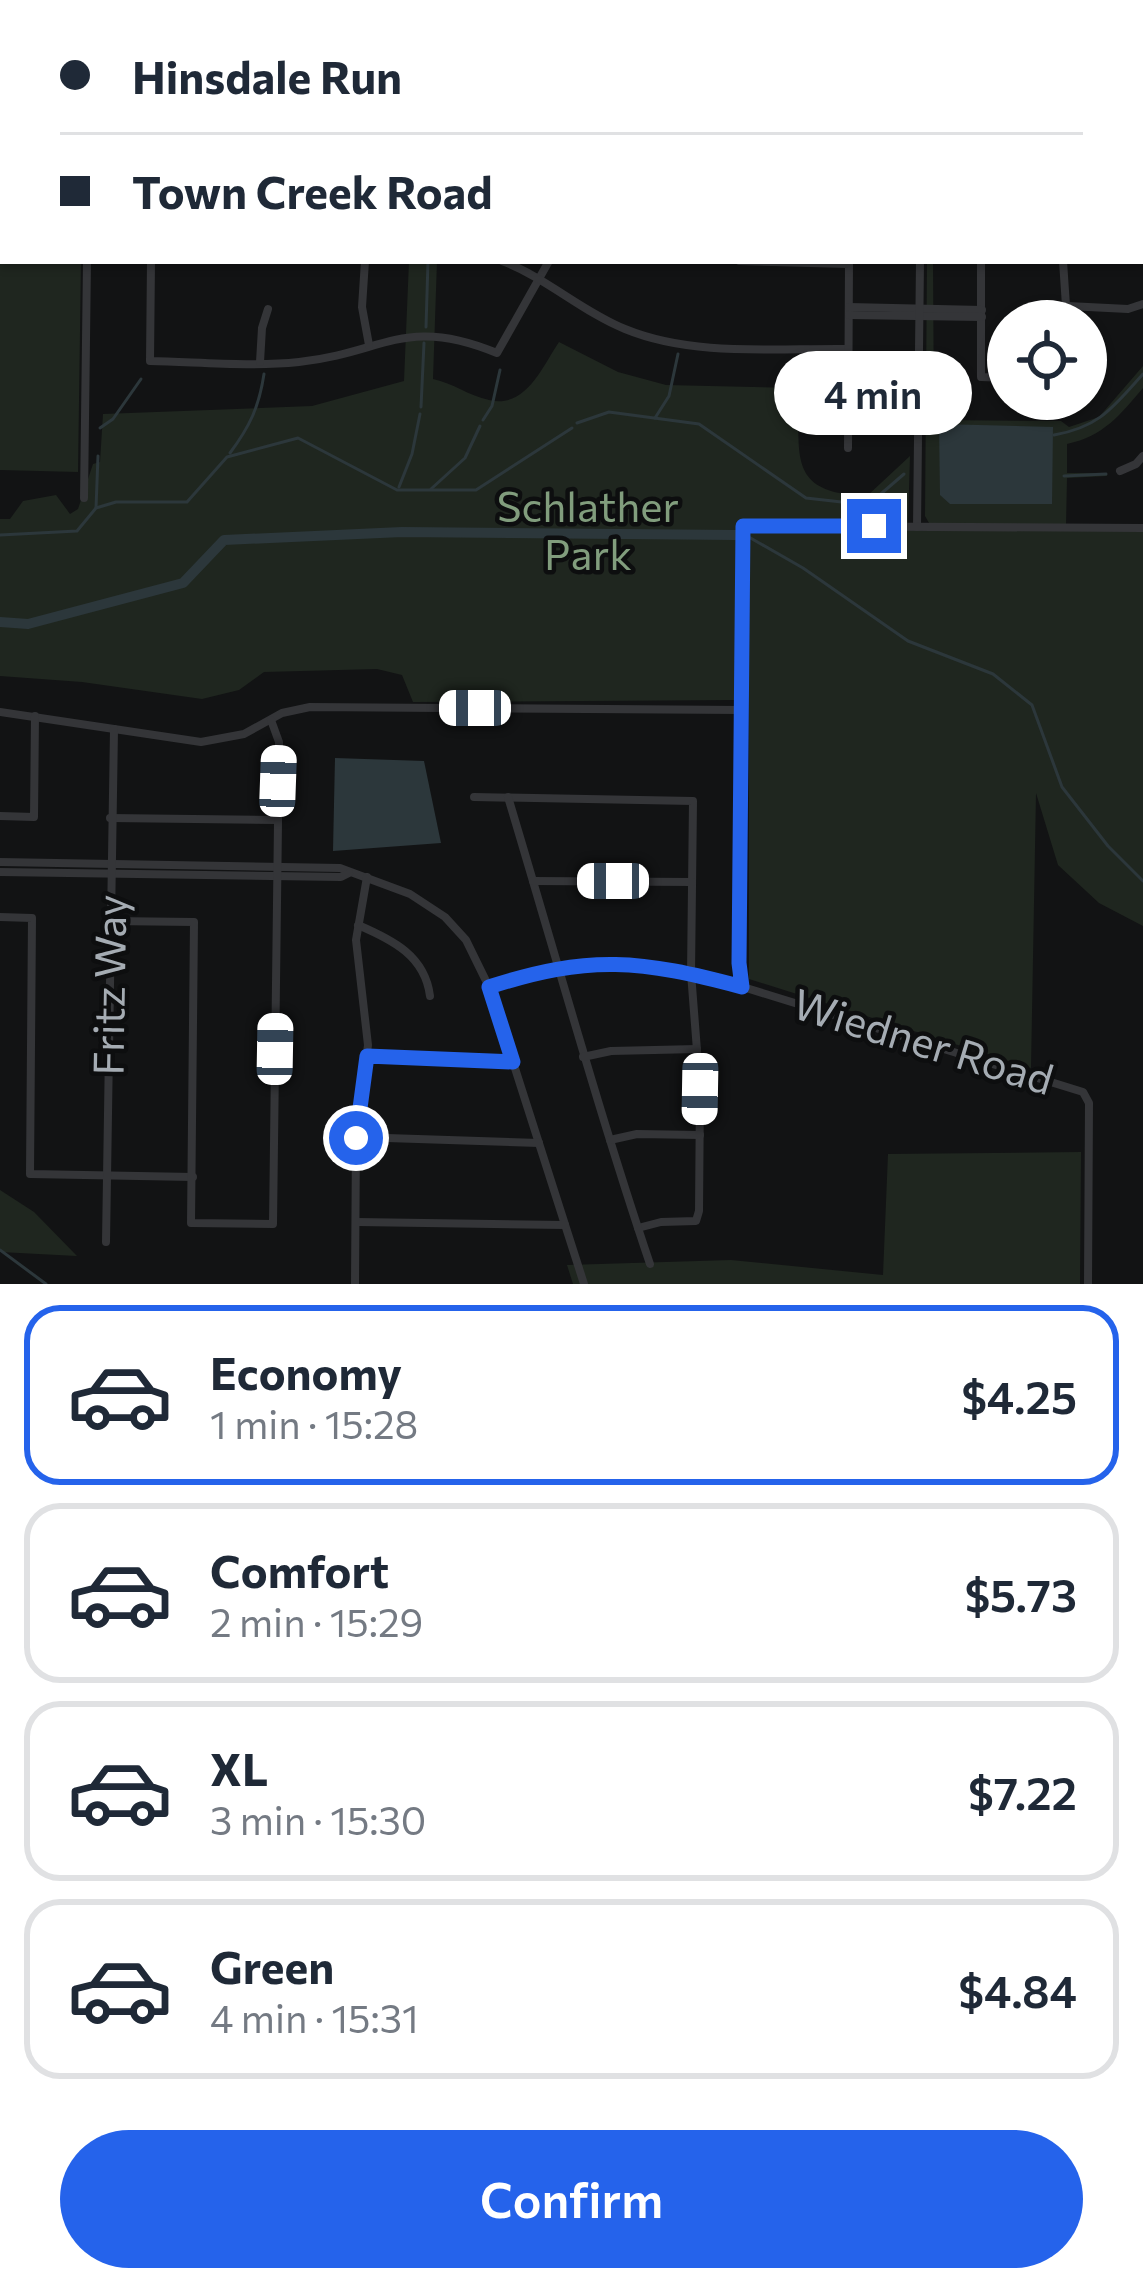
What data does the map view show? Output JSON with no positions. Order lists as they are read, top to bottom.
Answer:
{
  "streets": {
    "street": ["Fritz Way", "Wiedner Road"]
  },
  "parks": ["Schlather Park"],
  "page": {
    "banner": ["Hinsdale Run", "Town Creek Road"],
    "bubble": "4 min",
    "list": [
      {
        "name": "Economy",
        "note": "1 min · 15:28",
        "value": "$4.25"
      },
      {
        "name": "Comfort",
        "note": "2 min · 15:29",
        "value": "$5.73"
      },
      {
        "name": "XL",
        "note": "3 min · 15:30",
        "value": "$7.22"
      },
      {
        "name": "Green",
        "note": "4 min · 15:31",
        "value": "$4.84"
      }
    ],
    "buttons": "Confirm"
  }
}
